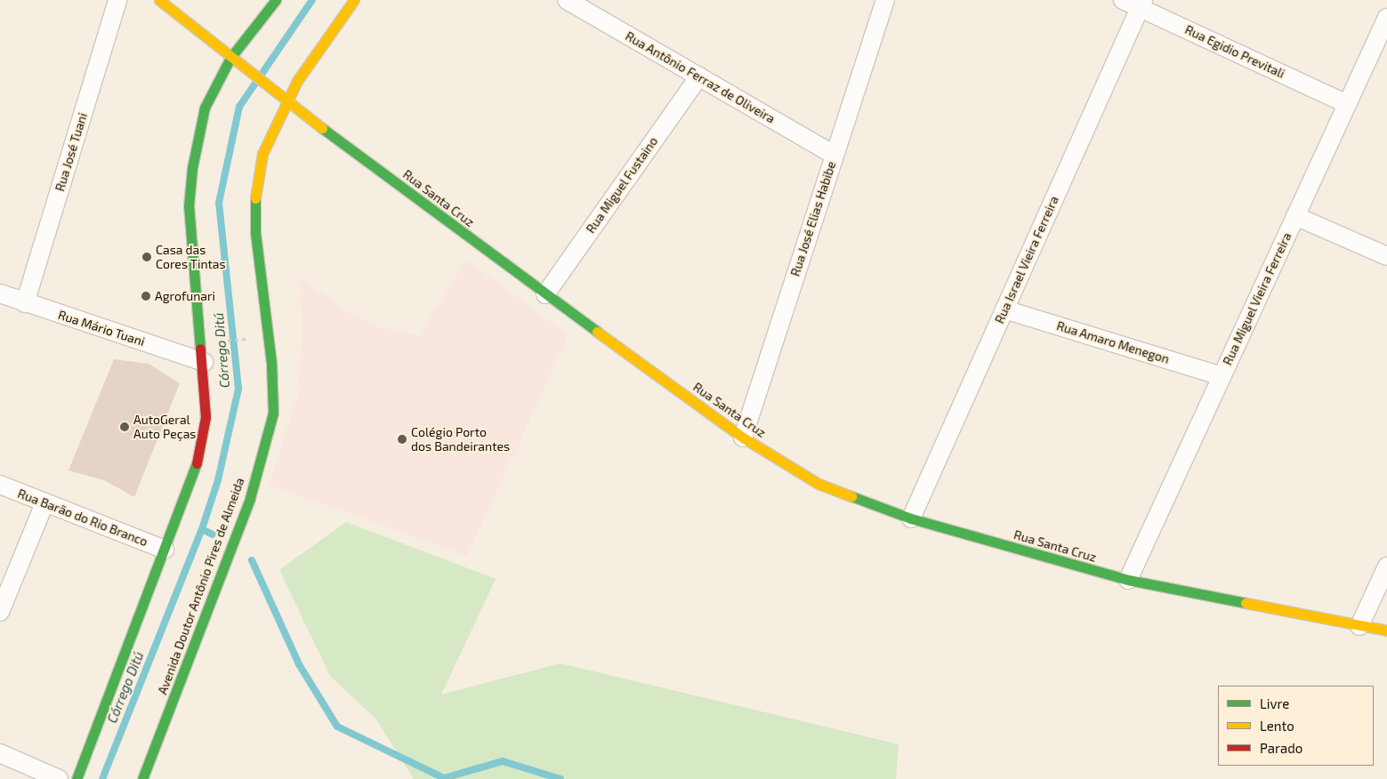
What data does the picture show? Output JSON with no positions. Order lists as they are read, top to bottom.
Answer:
{
  "streets": {
    "main road": ["Rua Santa Cruz", "Avenida Doutor Antônio Pires de Almeida"],
    "street": [
      "Rua Egidio Previtali",
      "Rua Antônio Ferraz de Oliveira",
      "Rua José Tuani",
      "Rua Miguel Fustaino",
      "Rua José Elias Habibe",
      "Rua Israel Vieira Ferreira",
      "Rua Miguel Vieira Ferreira",
      "Rua Mário Tuani",
      "Rua Amaro Menegon",
      "Rua Barão do Rio Branco"
    ]
  },
  "crossings": [
    ["Rua Egidio Previtali", "Rua Israel Vieira Ferreira"],
    ["Rua Egidio Previtali", "Rua Miguel Vieira Ferreira"],
    ["Rua Antônio Ferraz de Oliveira", "Rua Miguel Fustaino"],
    ["Rua Antônio Ferraz de Oliveira", "Rua José Elias Habibe"],
    ["Rua José Tuani", "Rua Mário Tuani"],
    ["Rua Miguel Fustaino", "Rua Santa Cruz"],
    ["Rua Santa Cruz", "Rua José Elias Habibe"],
    ["Rua Santa Cruz", "Rua Israel Vieira Ferreira"],
    ["Rua Santa Cruz", "Rua Miguel Vieira Ferreira"],
    ["Rua Santa Cruz", "Avenida Doutor Antônio Pires de Almeida"],
    ["Rua Israel Vieira Ferreira", "Rua Amaro Menegon"],
    ["Rua Miguel Vieira Ferreira", "Rua Amaro Menegon"]
  ],
  "water": ["Córrego Ditú"],
  "places": [
    "Casa das Cores Tintas",
    "Agrofunari",
    "AutoGeral Auto Peças",
    "Colégio Porto dos Bandeirantes"
  ],
  "legend": ["Livre", "Lento", "Parado"]
}
